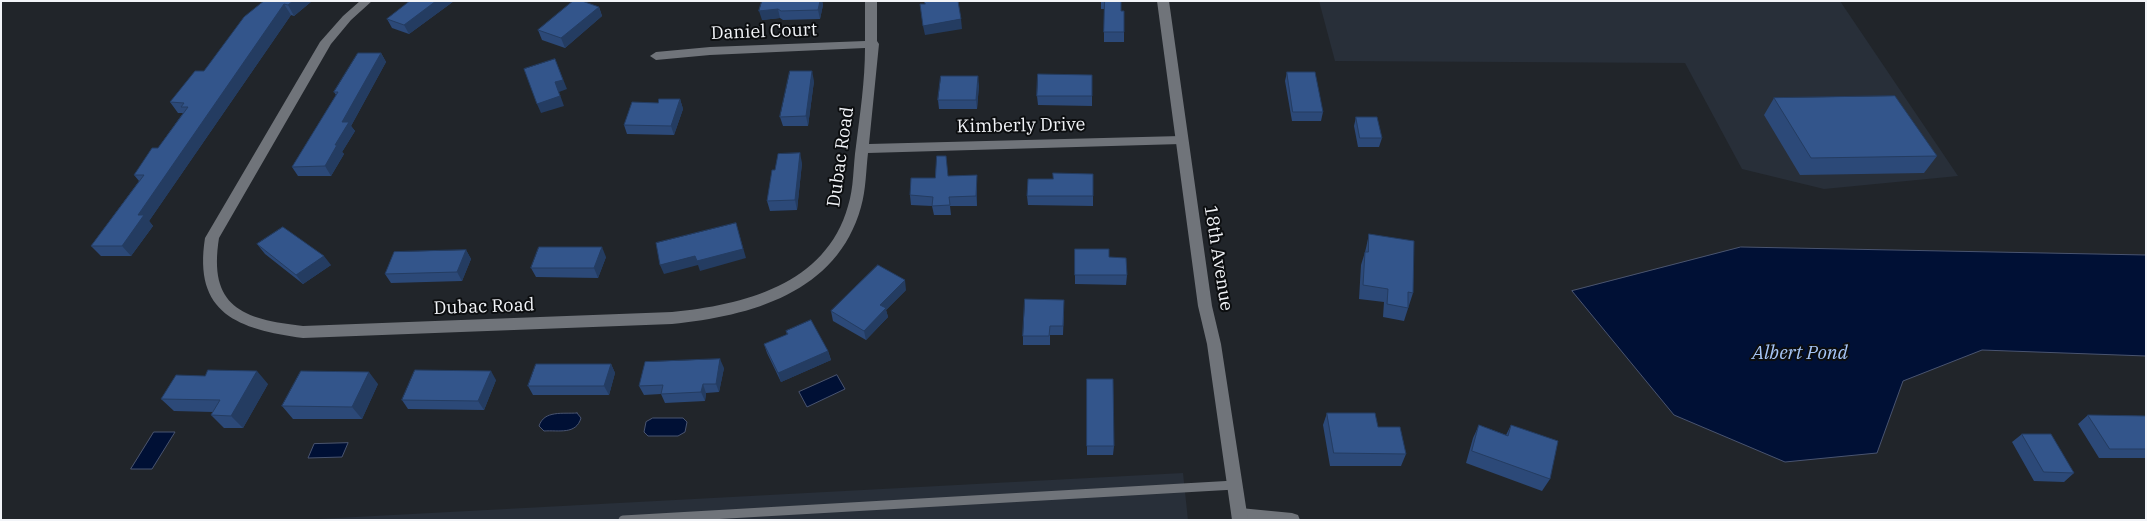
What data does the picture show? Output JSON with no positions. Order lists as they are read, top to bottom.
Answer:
{
  "streets": {
    "street": [
      "Daniel Court",
      "Kimberly Drive",
      "Dubac Road",
      "18th Avenue"
    ]
  },
  "crossings": [
    ["Daniel Court", "Dubac Road"],
    ["Kimberly Drive", "Dubac Road"],
    ["Kimberly Drive", "18th Avenue"]
  ],
  "water": ["Albert Pond"]
}
